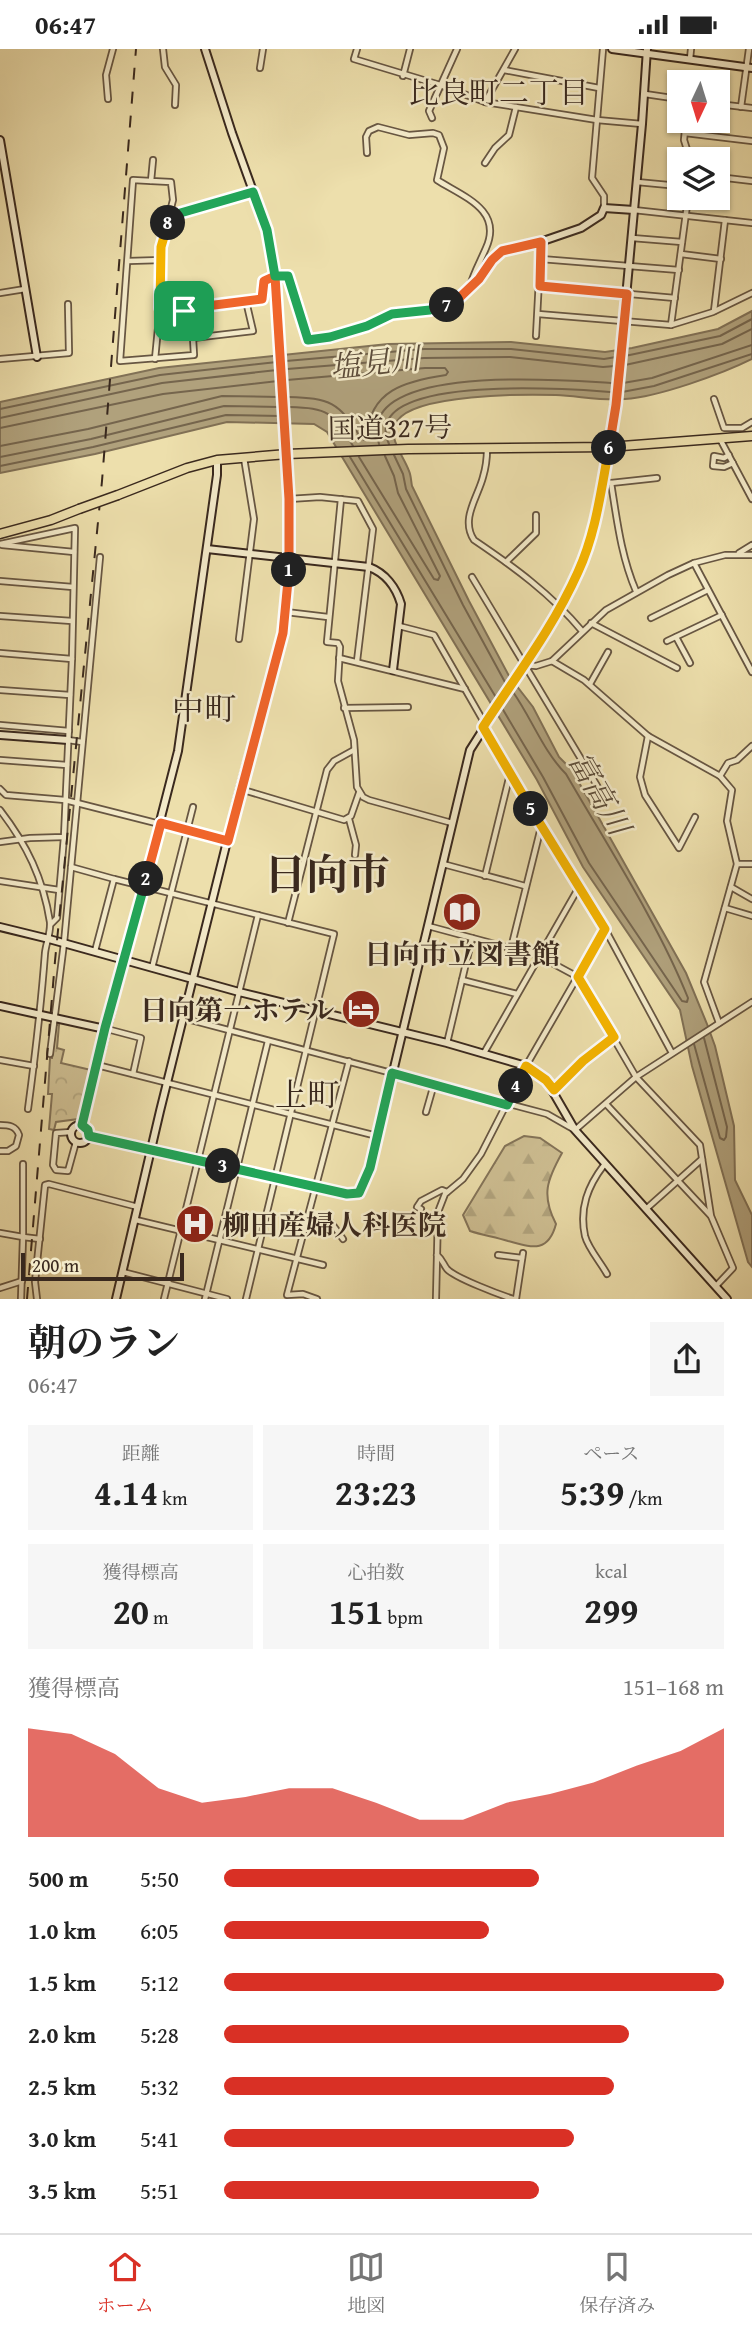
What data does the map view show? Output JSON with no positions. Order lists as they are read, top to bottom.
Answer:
{
  "streets": {
    "highway": ["国道327号"]
  },
  "districts": [
    "比良町二丁目",
    "中町",
    "日向市",
    "上町"
  ],
  "water": ["塩見川", "富高川"],
  "places": {
    "library": ["日向市立図書館"],
    "hotel": ["日向第一ホテル"],
    "hospital": ["柳田産婦人科医院"]
  },
  "scale_bar": "200 m",
  "north": "bottom",
  "page": {
    "status": "06:47",
    "pins": [
      "8",
      "7",
      "6",
      "1",
      "5",
      "2",
      "4",
      "3"
    ],
    "scale": "200 m",
    "heading": ["朝のラン", "06:47"],
    "stats": [
      ["距離", "4.14 km"],
      ["時間", "23:23"],
      ["ペース", "5:39 /km"],
      ["獲得標高", "20 m"],
      ["心拍数", "151 bpm"],
      ["kcal", "299"]
    ],
    "chart": ["獲得標高", "151–168 m"],
    "list": [
      {
        "name": "500 m",
        "note": "5:50"
      },
      {
        "name": "1.0 km",
        "note": "6:05"
      },
      {
        "name": "1.5 km",
        "note": "5:12"
      },
      {
        "name": "2.0 km",
        "note": "5:28"
      },
      {
        "name": "2.5 km",
        "note": "5:32"
      },
      {
        "name": "3.0 km",
        "note": "5:41"
      },
      {
        "name": "3.5 km",
        "note": "5:51"
      }
    ],
    "tabs": ["ホーム", "地図", "保存済み"]
  }
}
